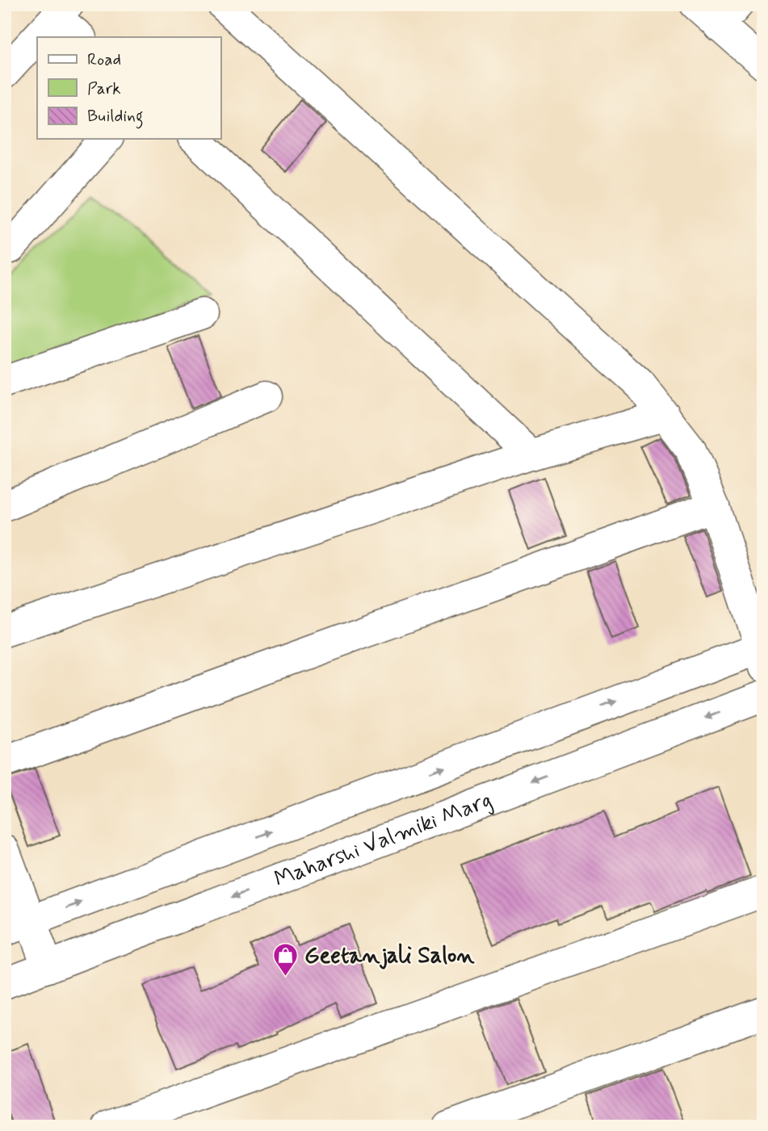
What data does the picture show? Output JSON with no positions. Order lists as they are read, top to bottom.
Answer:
{
  "streets": {
    "street": ["Maharshi Valmiki Marg"]
  },
  "places": {
    "shop": ["Geetanjali Salon"]
  },
  "legend": ["Road", "Park", "Building"]
}
